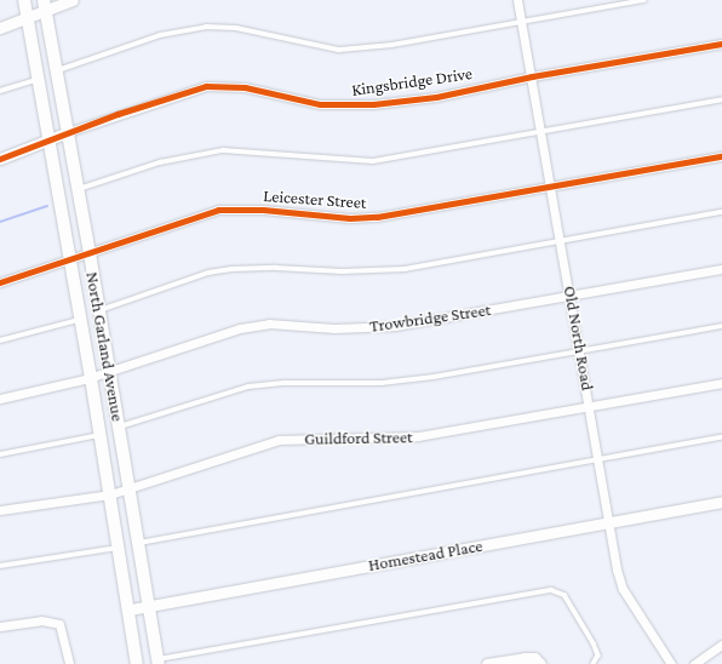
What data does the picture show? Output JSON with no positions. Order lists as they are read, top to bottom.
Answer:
{
  "streets": {
    "main road": ["North Garland Avenue"],
    "street": [
      "Kingsbridge Drive",
      "Leicester Street",
      "Trowbridge Street",
      "Old North Road",
      "Guildford Street",
      "Homestead Place"
    ]
  },
  "crossings": [
    ["Kingsbridge Drive", "Old North Road"],
    ["Kingsbridge Drive", "North Garland Avenue"],
    ["Leicester Street", "Old North Road"],
    ["Leicester Street", "North Garland Avenue"],
    ["Trowbridge Street", "Old North Road"],
    ["Trowbridge Street", "North Garland Avenue"],
    ["Old North Road", "Guildford Street"],
    ["Old North Road", "Homestead Place"],
    ["North Garland Avenue", "Guildford Street"],
    ["North Garland Avenue", "Homestead Place"]
  ]
}
